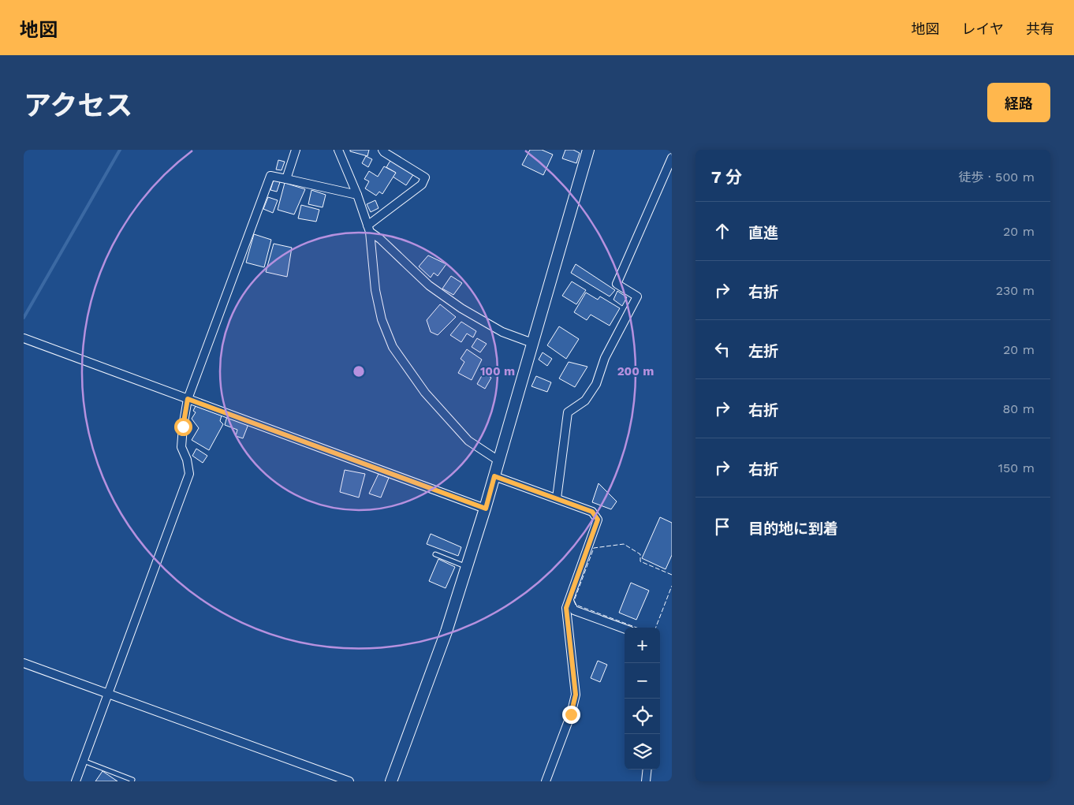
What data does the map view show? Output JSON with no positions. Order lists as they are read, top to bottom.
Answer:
{
  "page": {
    "header": "地図",
    "nav": ["地図", "レイヤ", "共有"],
    "title": "アクセス",
    "buttons": "経路",
    "heading": ["7 分", "徒歩 · 500 m"],
    "list": [
      ["直進", "20 m"],
      ["右折", "230 m"],
      ["左折", "20 m"],
      ["右折", "80 m"],
      ["右折", "150 m"],
      "目的地に到着"
    ],
    "map_buttons": ["+", "−"]
  },
  "rings": ["100 m", "200 m"]
}
